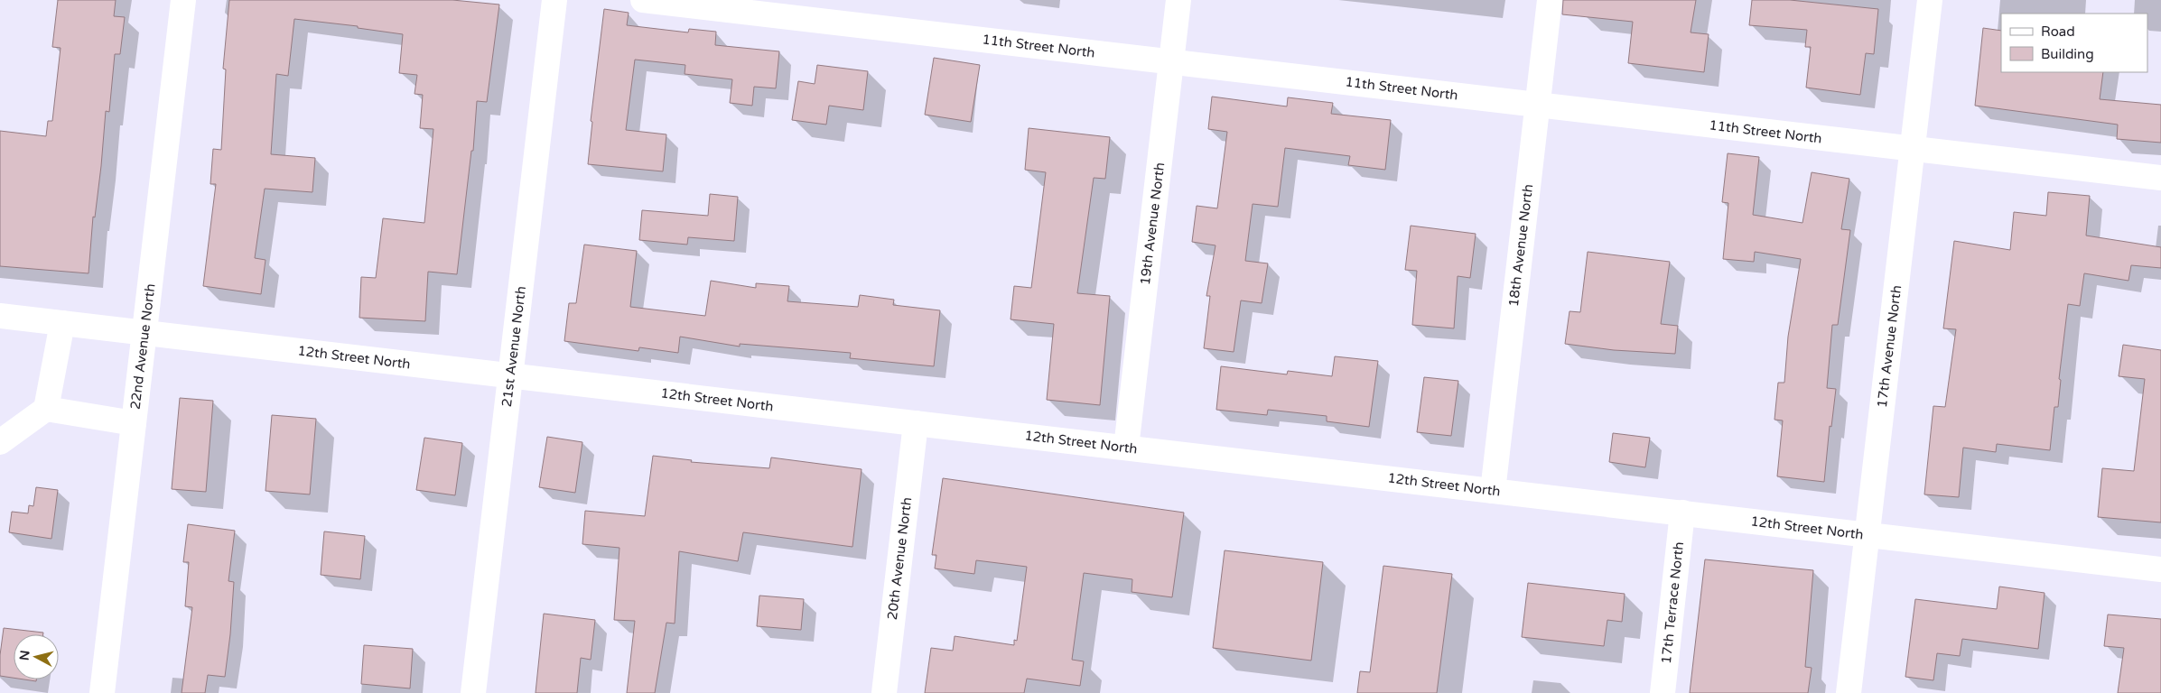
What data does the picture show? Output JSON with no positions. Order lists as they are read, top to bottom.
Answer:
{
  "streets": {
    "street": [
      "11th Street North",
      "19th Avenue North",
      "18th Avenue North",
      "22nd Avenue North",
      "21st Avenue North",
      "17th Avenue North",
      "12th Street North",
      "20th Avenue North",
      "17th Terrace North"
    ]
  },
  "crossings": [
    ["11th Street North", "19th Avenue North"],
    ["11th Street North", "18th Avenue North"],
    ["11th Street North", "17th Avenue North"],
    ["19th Avenue North", "12th Street North"],
    ["18th Avenue North", "12th Street North"],
    ["22nd Avenue North", "12th Street North"],
    ["21st Avenue North", "12th Street North"],
    ["17th Avenue North", "12th Street North"],
    ["12th Street North", "20th Avenue North"],
    ["12th Street North", "17th Terrace North"]
  ],
  "legend": ["Road", "Building"],
  "north": "left"
}
